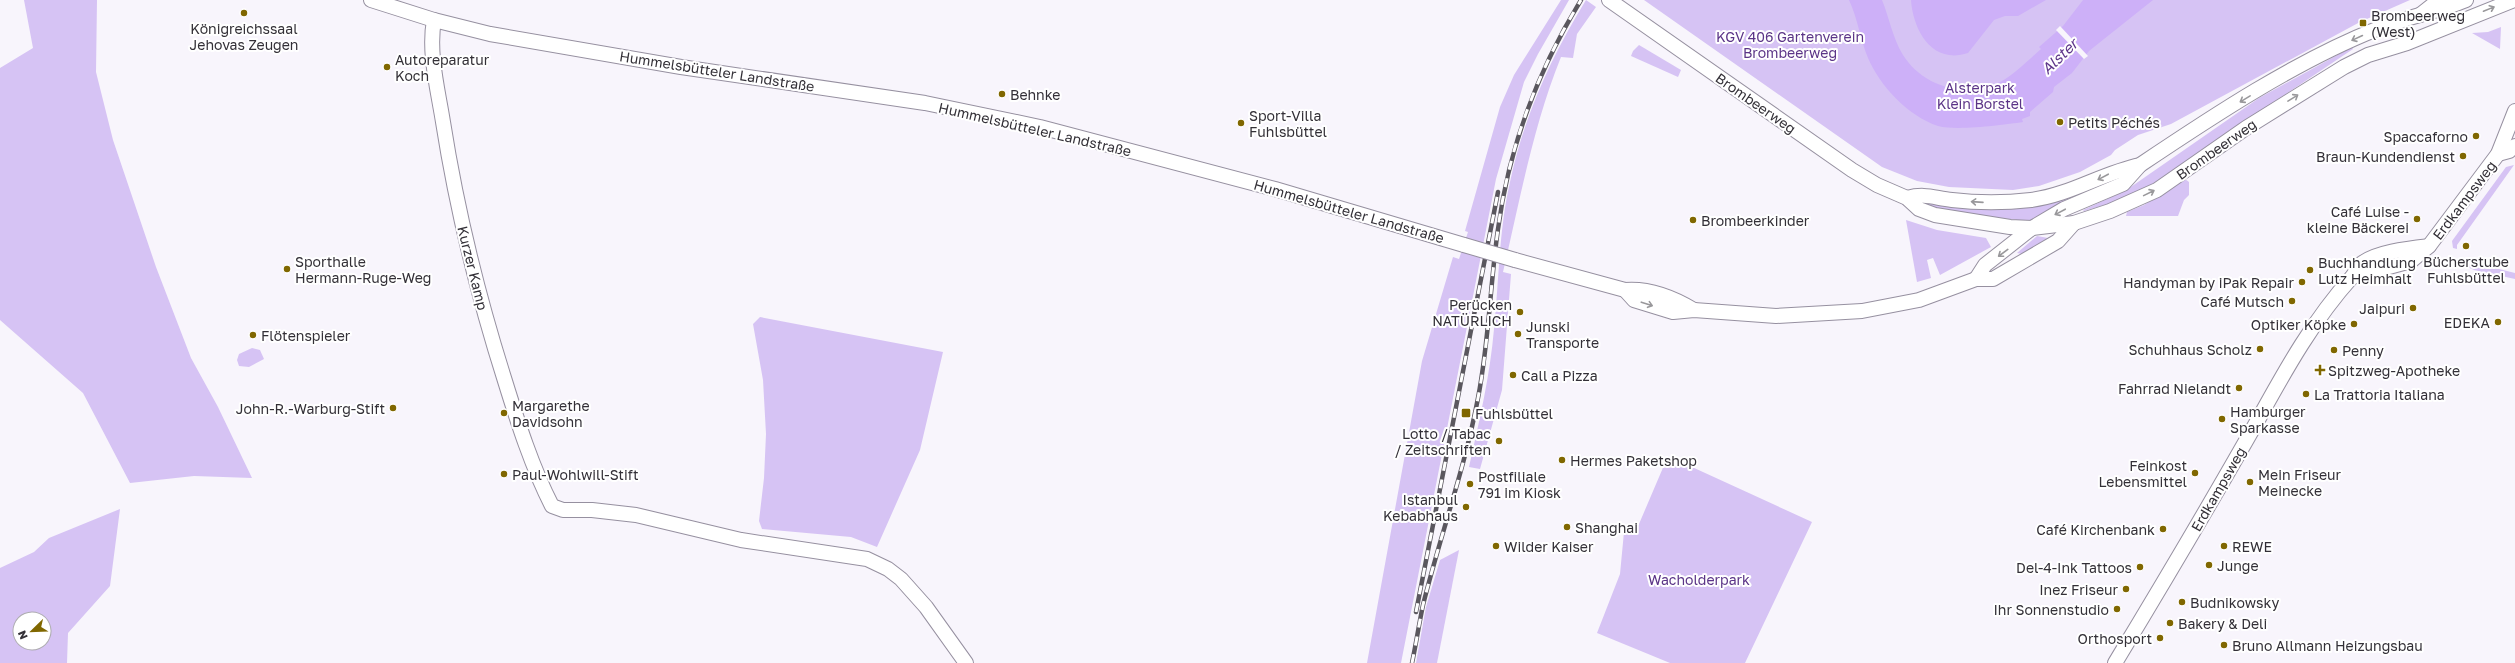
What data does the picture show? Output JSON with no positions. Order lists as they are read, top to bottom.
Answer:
{
  "streets": {
    "main road": [
      "Hummelsbütteler Landstraße",
      "Brombeerweg",
      "Erdkampsweg",
      "Kurzer Kamp"
    ]
  },
  "crossings": [
    ["Hummelsbütteler Landstraße", "Brombeerweg"],
    ["Hummelsbütteler Landstraße", "Kurzer Kamp"]
  ],
  "water": ["Alster"],
  "parks": ["KGV 406 Gartenverein Brombeerweg", "Alsterpark Klein Borstel", "Wacholderpark"],
  "places": {
    "other": [
      "Königreichssaal Jehovas Zeugen",
      "Autoreparatur Koch",
      "Behnke",
      "Petits Péchés",
      "Sport-Villa Fuhlsbüttel",
      "Spaccaforno",
      "Braun-Kundendienst",
      "Café Luise - kleine Bäckerei",
      "Brombeerkinder",
      "Bücherstube Fuhlsbüttel",
      "Sporthalle Hermann-Ruge-Weg",
      "Buchhandlung Lutz Heimhalt",
      "Handyman by iPak Repair",
      "Café Mutsch",
      "Jaipuri",
      "Perücken NATÜRLICH",
      "EDEKA",
      "Optiker Köpke",
      "Junski Transporte",
      "Flötenspieler",
      "Schuhhaus Scholz",
      "Penny",
      "Call a Pizza",
      "Fahrrad Nielandt",
      "La Trattoria Italiana",
      "John-R.-Warburg-Stift",
      "Margarethe Davidsohn",
      "Hamburger Sparkasse",
      "Lotto / Tabac / Zeitschriften",
      "Hermes Paketshop",
      "Feinkost Lebensmittel",
      "Paul-Wohlwill-Stift",
      "Mein Friseur Meinecke",
      "Postfiliale 791 im Kiosk",
      "Istanbul Kebabhaus",
      "Shanghai",
      "Café Kirchenbank",
      "Wilder Kaiser",
      "REWE",
      "Junge",
      "Del-4-Ink Tattoos",
      "Inez Friseur",
      "Budnikowsky",
      "Ihr Sonnenstudio",
      "Bakery & Deli",
      "Orthosport",
      "Bruno Allmann Heizungsbau"
    ],
    "transit": ["Brombeerweg (West)", "Fuhlsbüttel"],
    "health": ["Spitzweg-Apotheke"]
  },
  "north": "bottom left"
}
